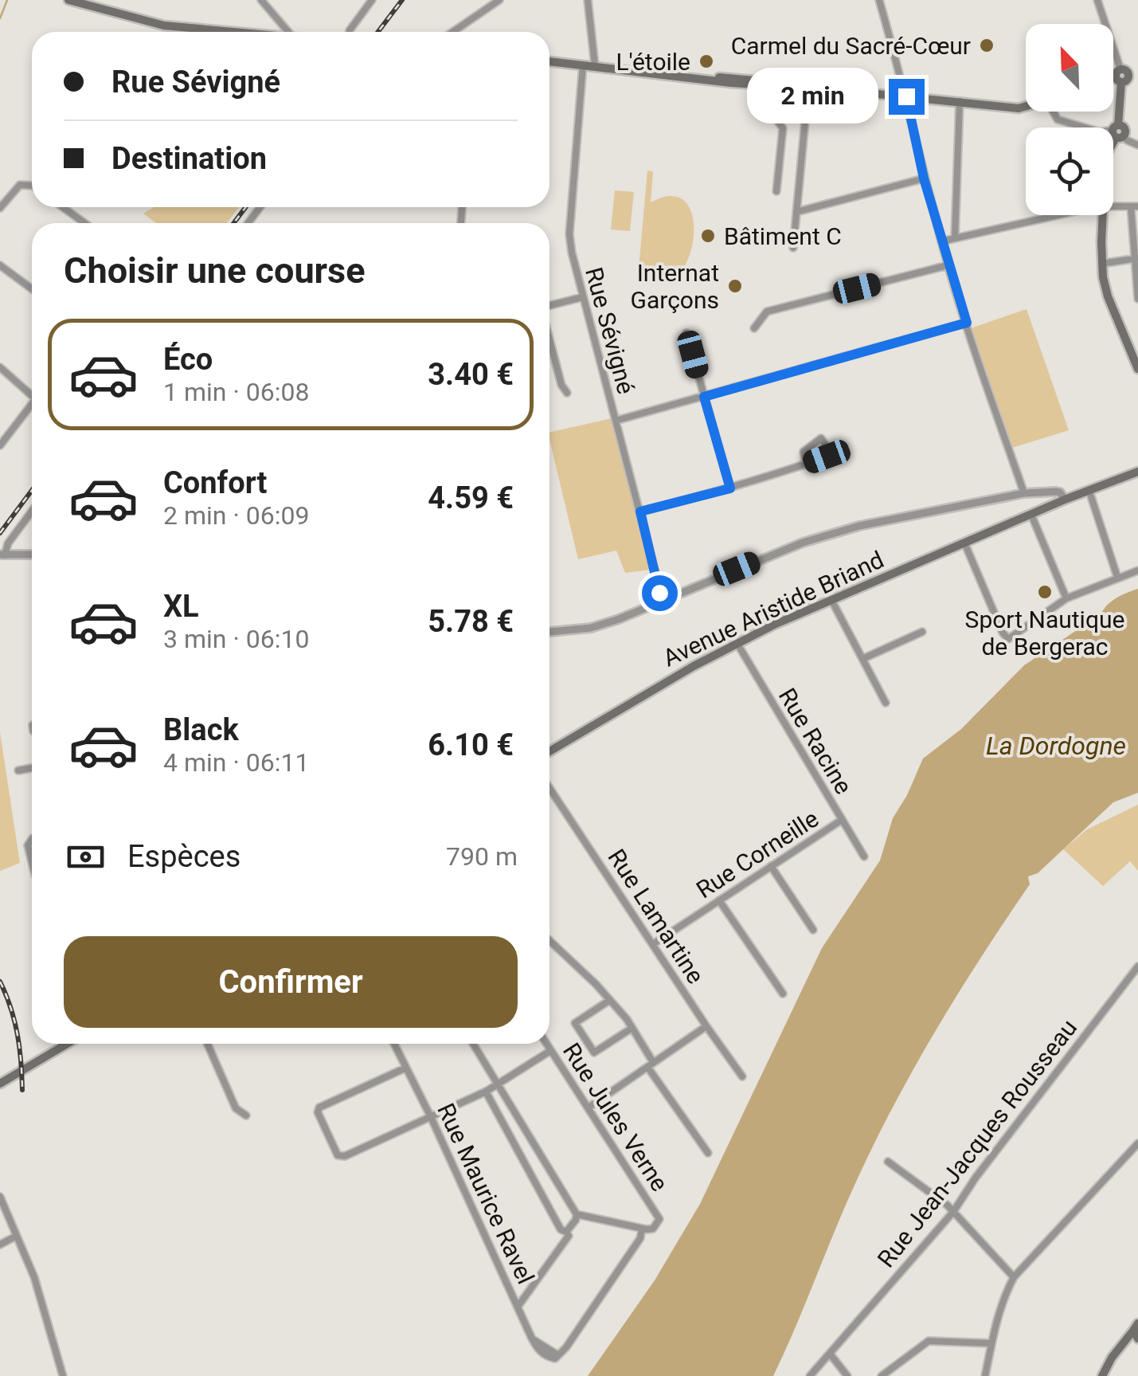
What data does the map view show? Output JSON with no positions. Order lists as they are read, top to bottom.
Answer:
{
  "streets": {
    "main road": ["Avenue Aristide Briand"],
    "street": [
      "Rue Sévigné",
      "Rue Racine",
      "Rue Corneille",
      "Rue Lamartine",
      "Rue Jules Verne",
      "Rue Jean-Jacques Rousseau",
      "Rue Maurice Ravel"
    ]
  },
  "crossings": [
    ["Avenue Aristide Briand", "Rue Racine"],
    ["Rue Racine", "Rue Corneille"],
    ["Rue Corneille", "Rue Lamartine"],
    ["Rue Jules Verne", "Rue Maurice Ravel"]
  ],
  "water": ["La Dordogne"],
  "places": [
    "Carmel du Sacré-Cœur",
    "L'étoile",
    "Bâtiment C",
    "Internat Garçons",
    "Sport Nautique de Bergerac"
  ],
  "north": "top left",
  "page": {
    "banner": ["Rue Sévigné", "Destination"],
    "bubble": "2 min",
    "heading": "Choisir une course",
    "list": [
      {
        "name": "Éco",
        "note": "1 min · 06:08",
        "value": "3.40 €"
      },
      {
        "name": "Confort",
        "note": "2 min · 06:09",
        "value": "4.59 €"
      },
      {
        "name": "XL",
        "note": "3 min · 06:10",
        "value": "5.78 €"
      },
      {
        "name": "Black",
        "note": "4 min · 06:11",
        "value": "6.10 €"
      }
    ],
    "pay": ["Espèces", "790 m"],
    "buttons": "Confirmer"
  }
}
